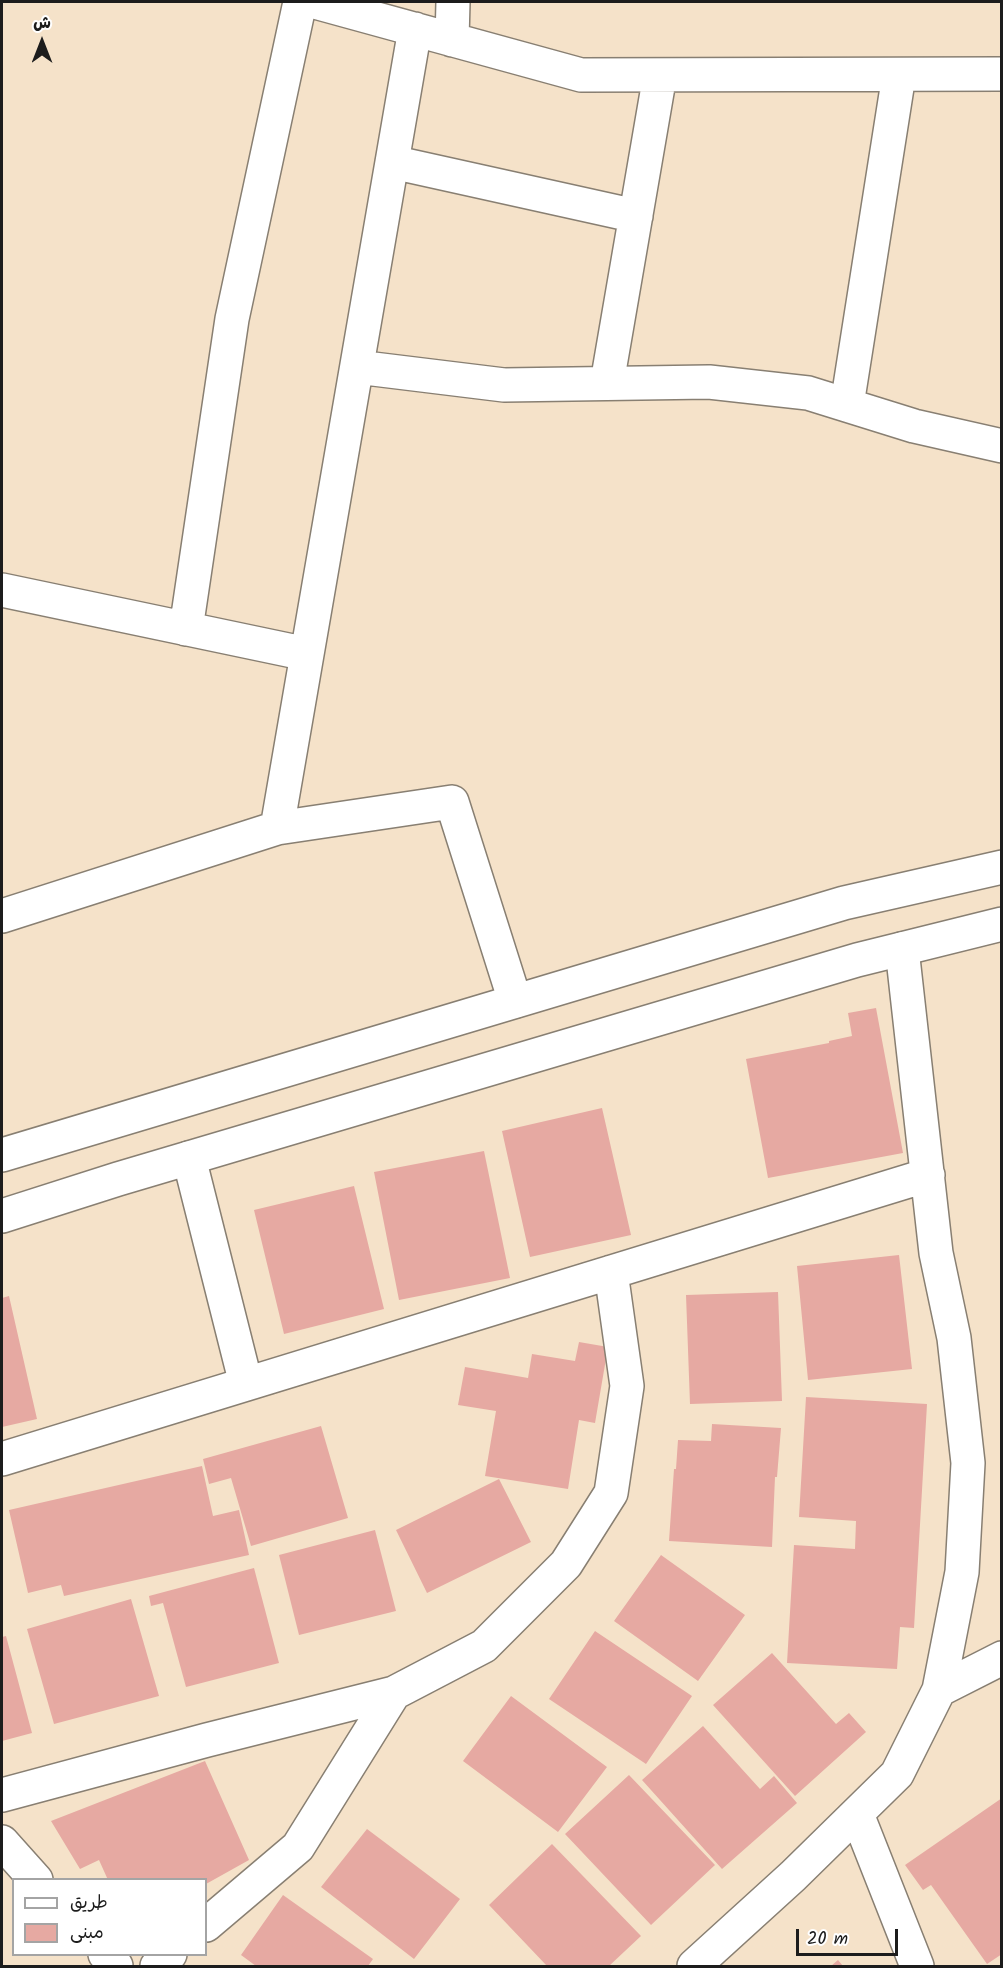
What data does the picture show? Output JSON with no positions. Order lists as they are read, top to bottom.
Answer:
{
  "legend": ["طريق", "مبنى"],
  "scale_bar": "20 m",
  "north": "top"
}
